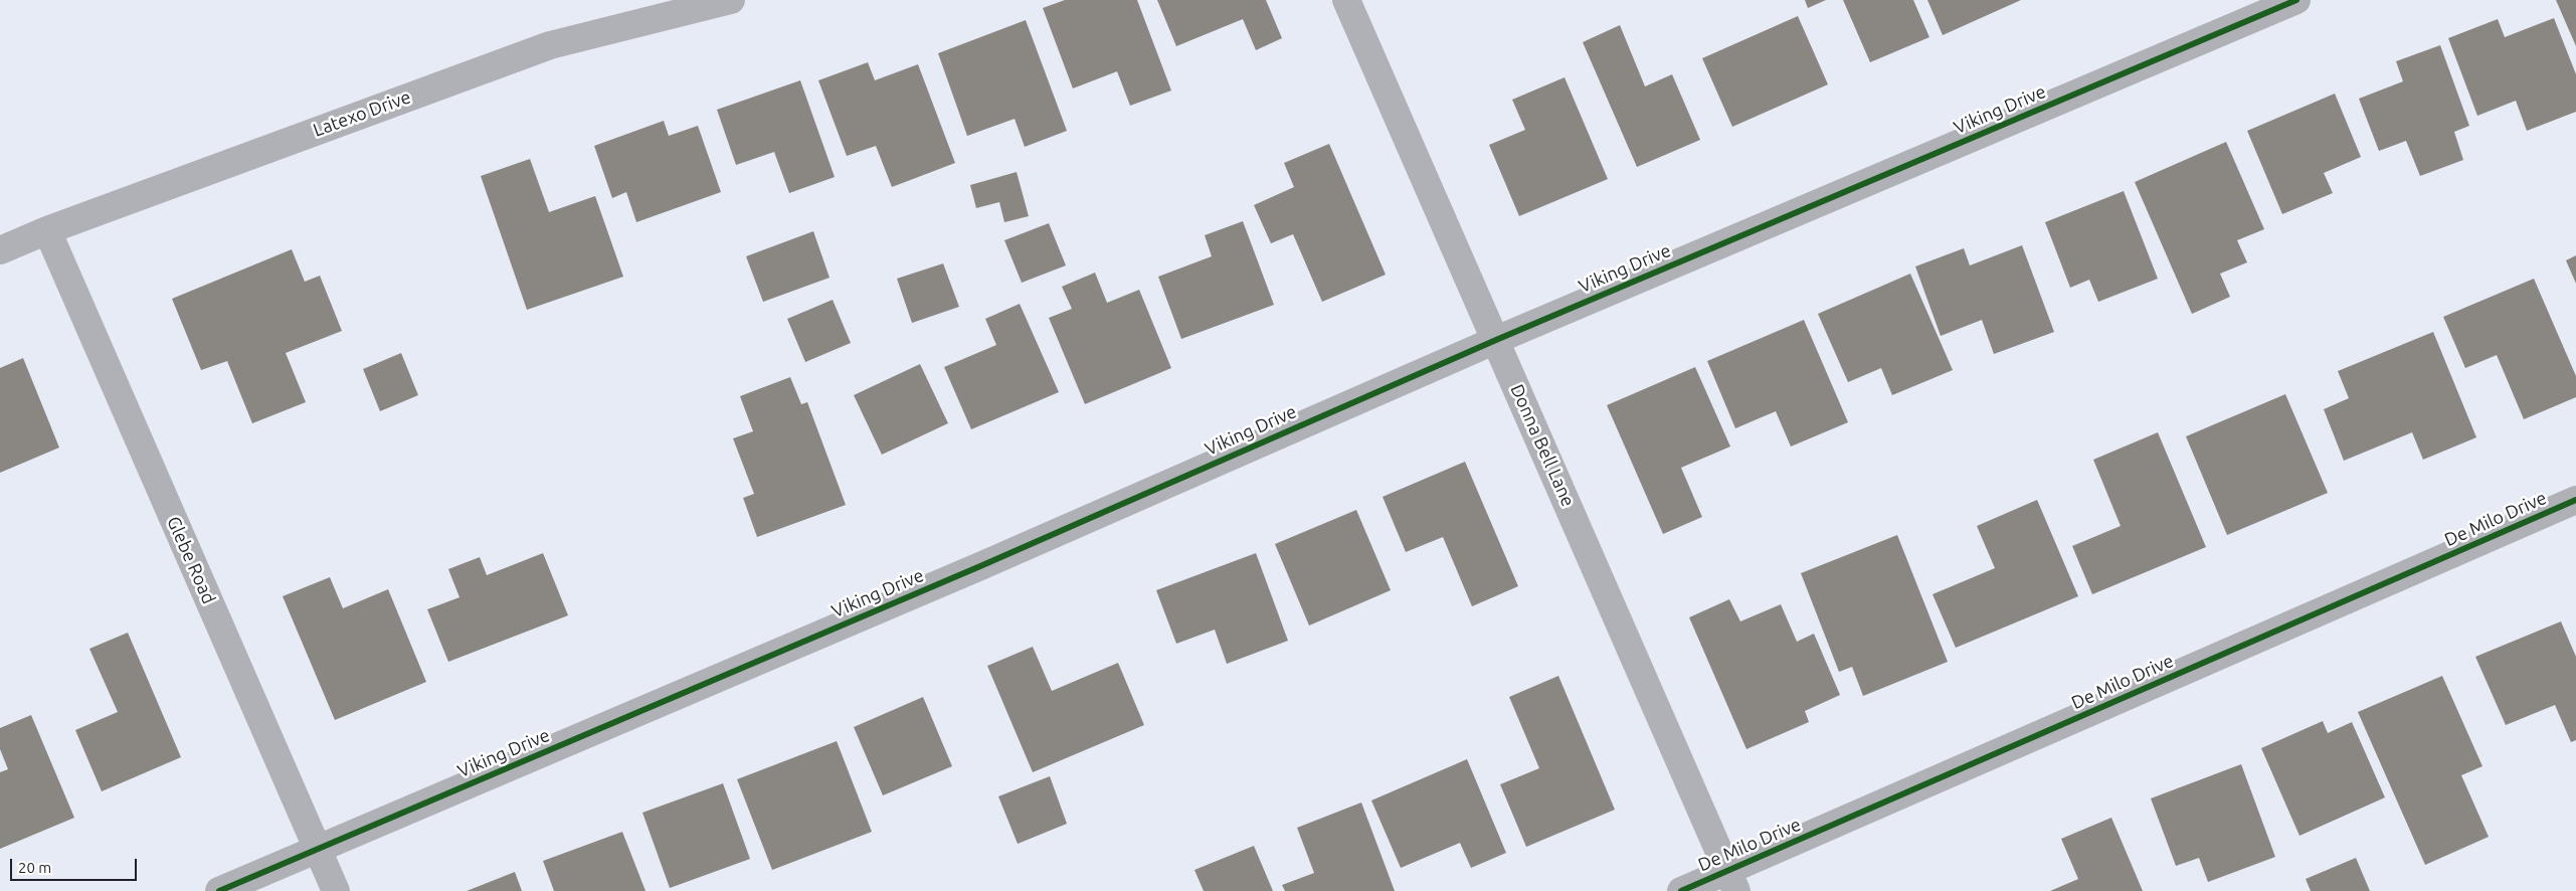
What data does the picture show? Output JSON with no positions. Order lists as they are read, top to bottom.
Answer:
{
  "streets": {
    "street": [
      "Viking Drive",
      "Latexo Drive",
      "Donna Bell Lane",
      "De Milo Drive",
      "Glebe Road"
    ]
  },
  "crossings": [
    ["Viking Drive", "Donna Bell Lane"],
    ["Viking Drive", "Glebe Road"],
    ["Latexo Drive", "Glebe Road"],
    ["Donna Bell Lane", "De Milo Drive"]
  ],
  "scale_bar": "20 m"
}
